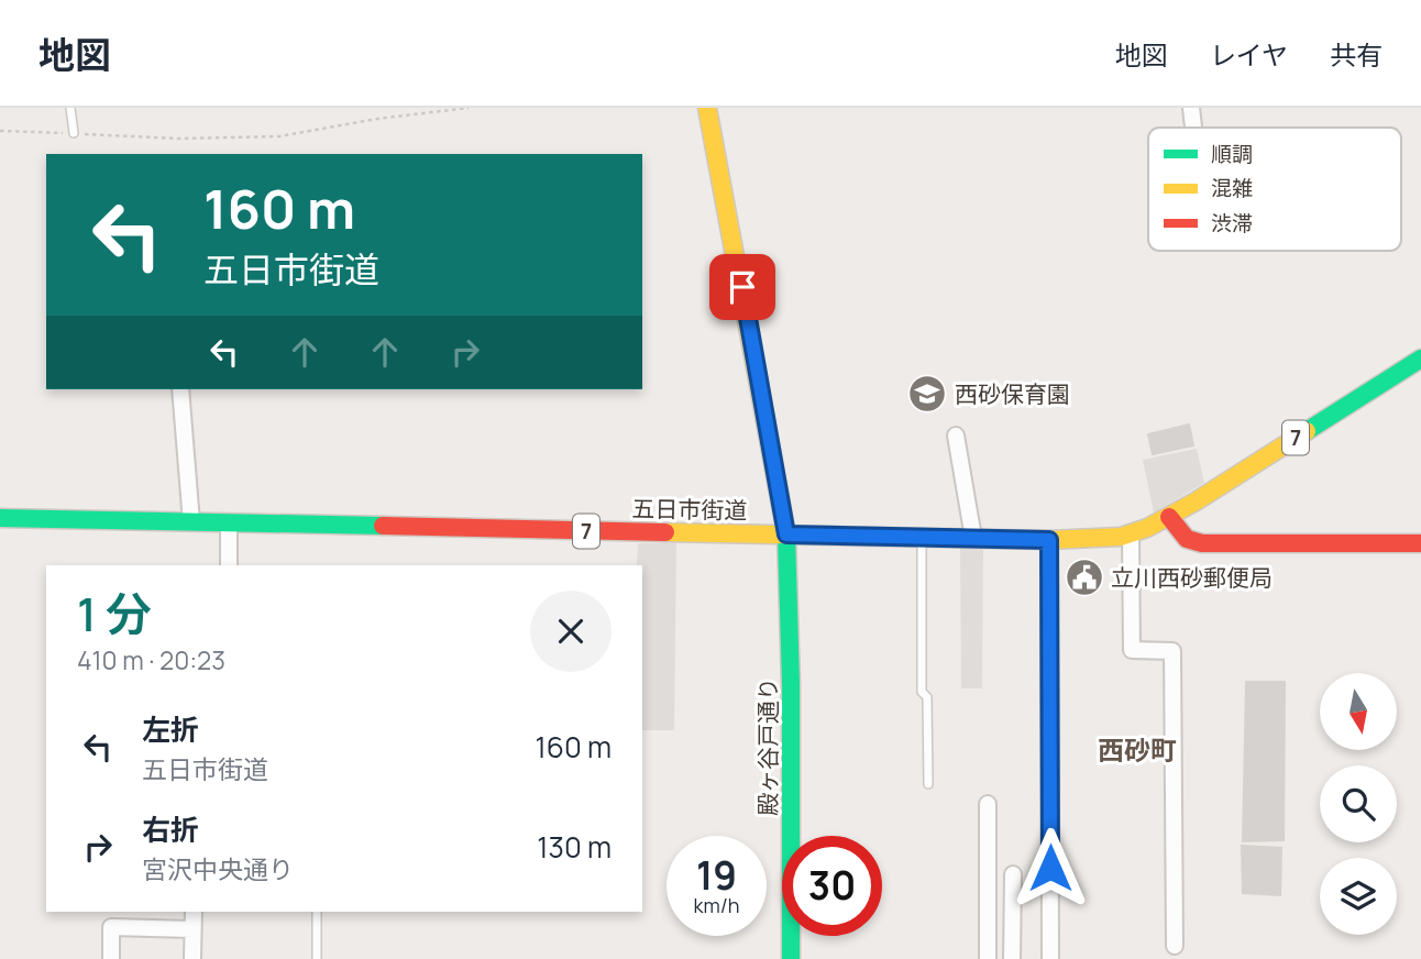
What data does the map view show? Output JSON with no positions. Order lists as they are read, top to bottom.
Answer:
{
  "streets": {
    "main road": ["7", "五日市街道", "殿ヶ谷戸通り"]
  },
  "crossings": [
    ["五日市街道", "殿ヶ谷戸通り"]
  ],
  "districts": ["西砂町"],
  "places": {
    "school or university": ["西砂保育園"],
    "public building": ["立川西砂郵便局"]
  },
  "legend": ["順調", "混雑", "渋滞"],
  "north": "bottom",
  "page": {
    "header": "地図",
    "nav": ["地図", "レイヤ", "共有"],
    "turn": ["160 m", "五日市街道"],
    "heading": ["1 分", "410 m · 20:23"],
    "list": [
      {
        "name": "左折",
        "note": "五日市街道",
        "value": "160 m"
      },
      {
        "name": "右折",
        "note": "宮沢中央通り",
        "value": "130 m"
      }
    ],
    "speed": "19 km/h",
    "limit": "30"
  }
}
